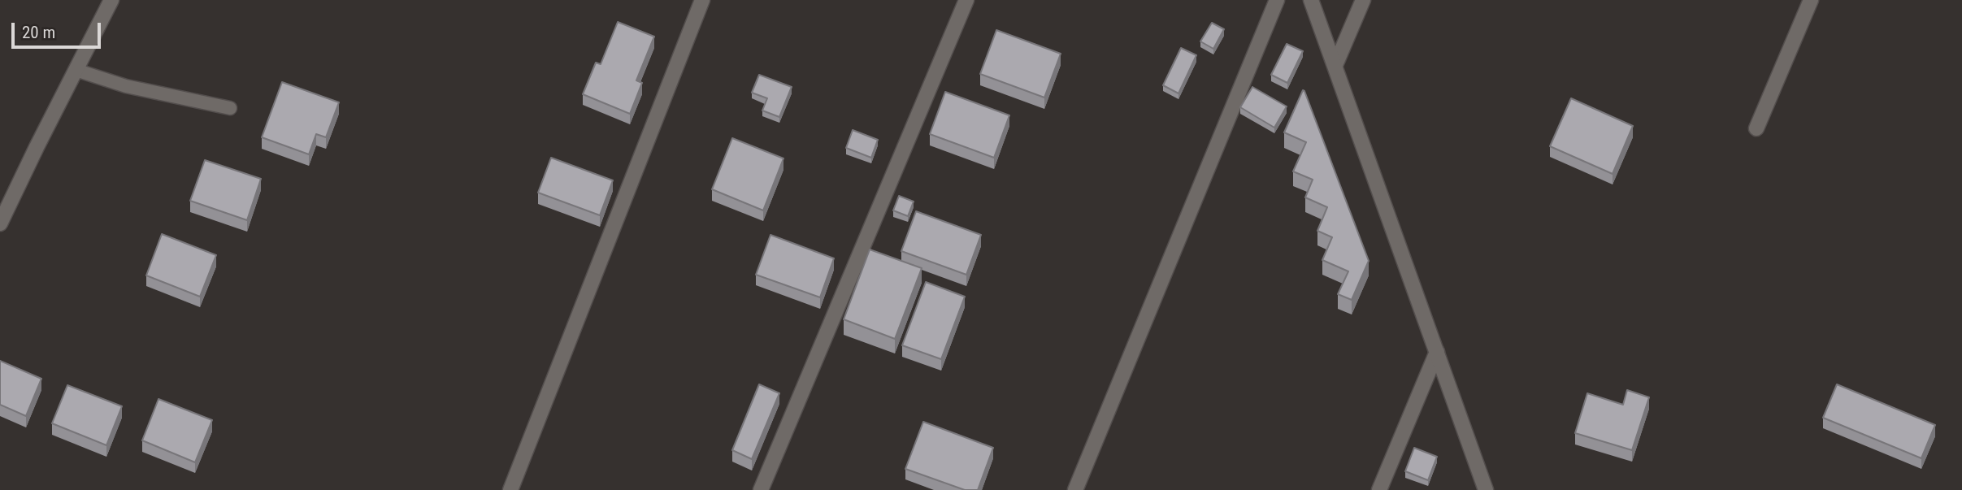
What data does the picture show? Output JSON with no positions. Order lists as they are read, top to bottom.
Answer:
{
  "scale_bar": "20 m"
}
